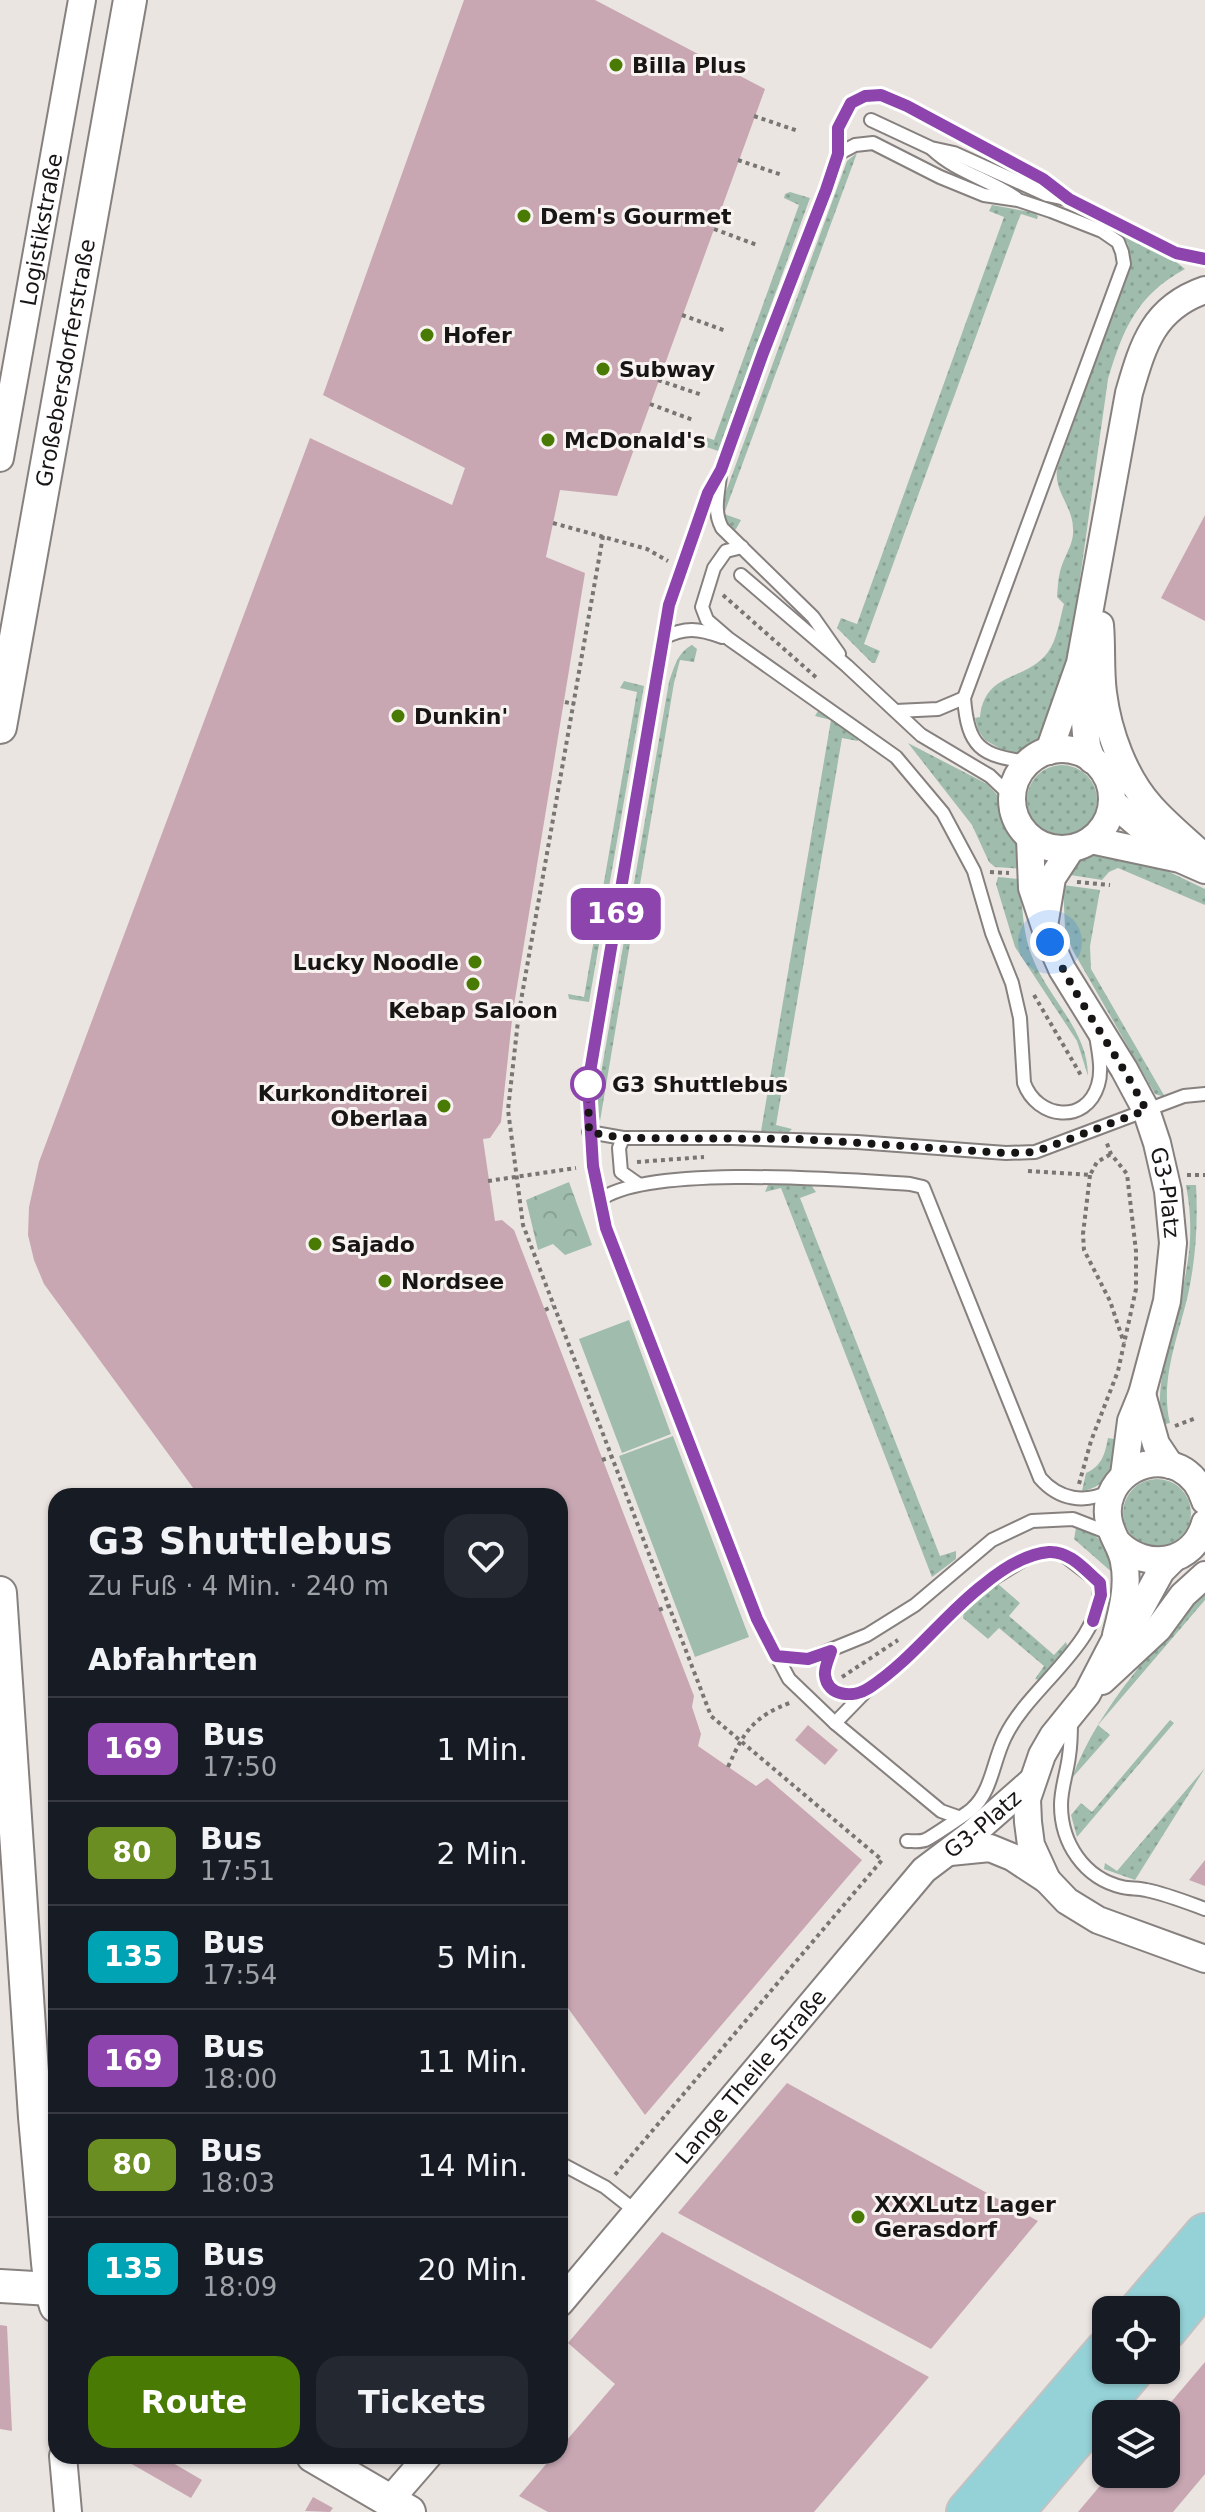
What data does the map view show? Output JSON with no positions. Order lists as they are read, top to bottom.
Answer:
{
  "streets": {
    "street": [
      "Logistikstraße",
      "Großebersdorferstraße",
      "G3-Platz",
      "Lange Theile Straße"
    ]
  },
  "crossings": [
    ["G3-Platz", "Lange Theile Straße"]
  ],
  "places": [
    "Billa Plus",
    "Dem's Gourmet",
    "Hofer",
    "Subway",
    "McDonald's",
    "Dunkin'",
    "Lucky Noodle",
    "Kebap Saloon",
    "G3 Shuttlebus",
    "Kurkonditorei Oberlaa",
    "Sajado",
    "Nordsee",
    "XXXLutz Lager Gerasdorf"
  ],
  "lines": ["bus line 169"],
  "page": {
    "on_map": "169",
    "heading": [
      ["G3 Shuttlebus", "Zu Fuß · 4 Min. · 240 m"],
      "Abfahrten"
    ],
    "list": [
      {
        "mark": "169",
        "name": "Bus",
        "note": "17:50",
        "value": "1 Min."
      },
      {
        "mark": "80",
        "name": "Bus",
        "note": "17:51",
        "value": "2 Min."
      },
      {
        "mark": "135",
        "name": "Bus",
        "note": "17:54",
        "value": "5 Min."
      },
      {
        "mark": "169",
        "name": "Bus",
        "note": "18:00",
        "value": "11 Min."
      },
      {
        "mark": "80",
        "name": "Bus",
        "note": "18:03",
        "value": "14 Min."
      },
      {
        "mark": "135",
        "name": "Bus",
        "note": "18:09",
        "value": "20 Min."
      }
    ],
    "buttons": ["Route", "Tickets"]
  }
}
